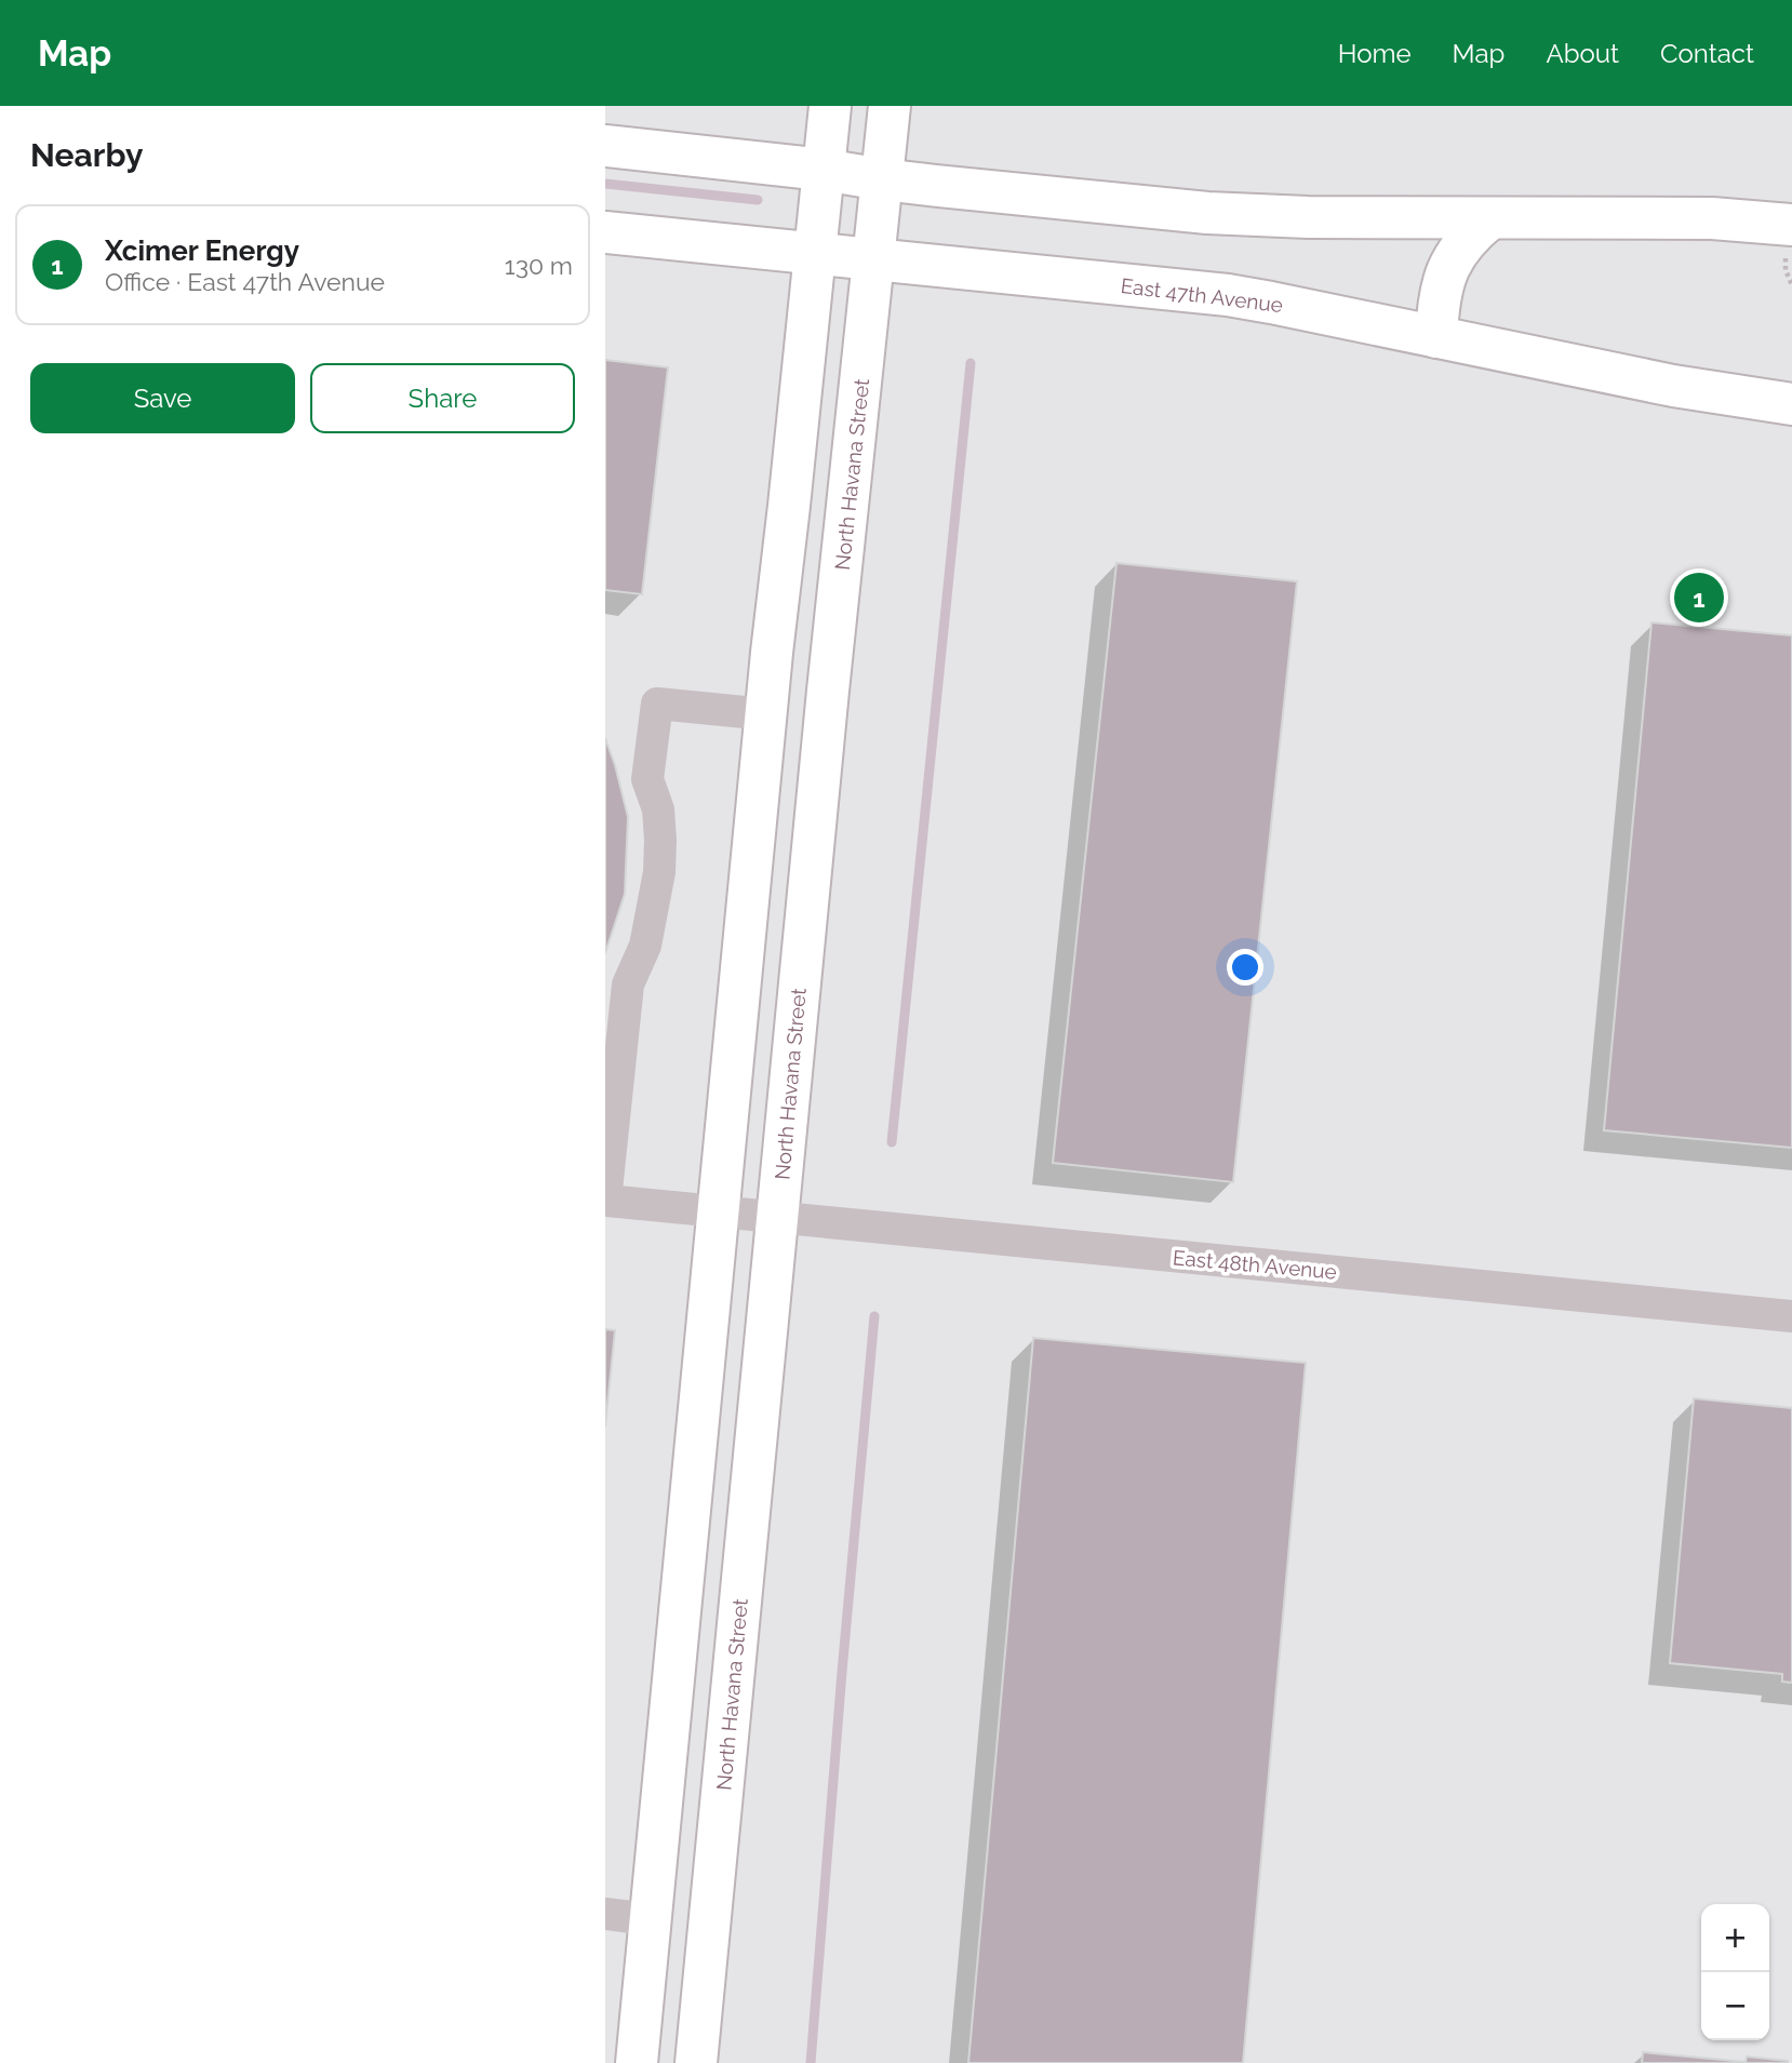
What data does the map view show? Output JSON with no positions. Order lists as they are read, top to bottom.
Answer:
{
  "streets": {
    "main road": ["East 47th Avenue", "North Havana Street"],
    "street": ["East 48th Avenue"]
  },
  "crossings": [
    ["East 47th Avenue", "North Havana Street"],
    ["North Havana Street", "East 48th Avenue"]
  ],
  "page": {
    "header": "Map",
    "nav": [
      "Home",
      "Map",
      "About",
      "Contact"
    ],
    "heading": "Nearby",
    "list": [
      {
        "mark": "1",
        "name": "Xcimer Energy",
        "note": "Office · East 47th Avenue",
        "value": "130 m"
      }
    ],
    "buttons": ["Save", "Share"],
    "pins": "1",
    "map_buttons": ["+", "−"]
  }
}
